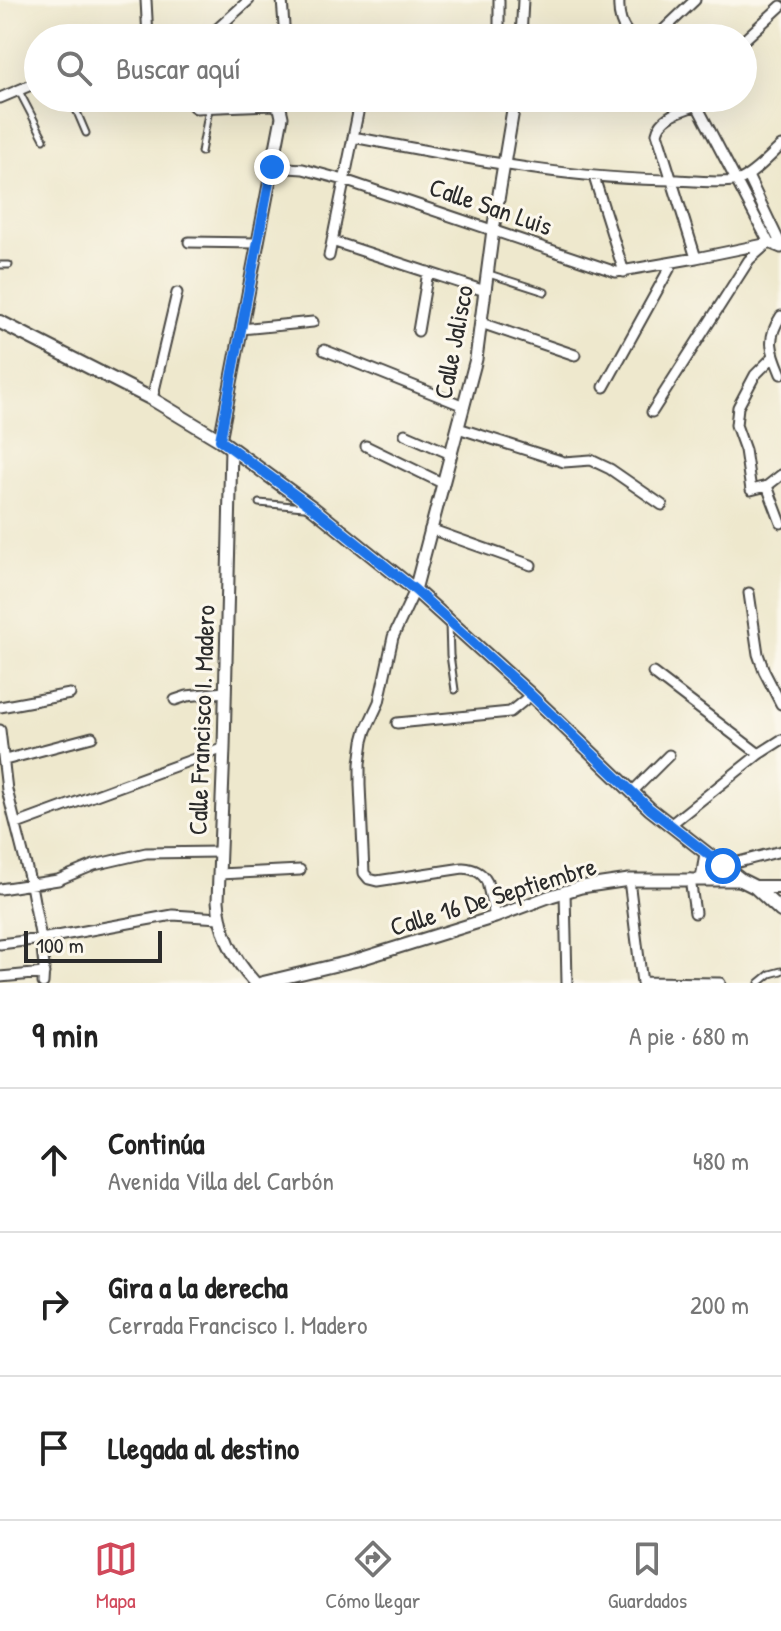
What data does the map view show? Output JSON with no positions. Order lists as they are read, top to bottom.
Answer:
{
  "streets": {
    "street": [
      "Calle San Luis",
      "Calle Jalisco",
      "Calle Francisco I. Madero",
      "Calle 16 De Septiembre"
    ]
  },
  "crossings": [
    ["Calle San Luis", "Calle Jalisco"]
  ],
  "scale_bar": "100 m",
  "page": {
    "search": "Buscar aquí",
    "scale": "100 m",
    "heading": ["9 min", "A pie · 680 m"],
    "list": [
      ["Continúa", "Avenida Villa del Carbón", "480 m"],
      ["Gira a la derecha", "Cerrada Francisco I. Madero", "200 m"],
      "Llegada al destino"
    ],
    "nav": ["Mapa", "Cómo llegar", "Guardados"]
  }
}
